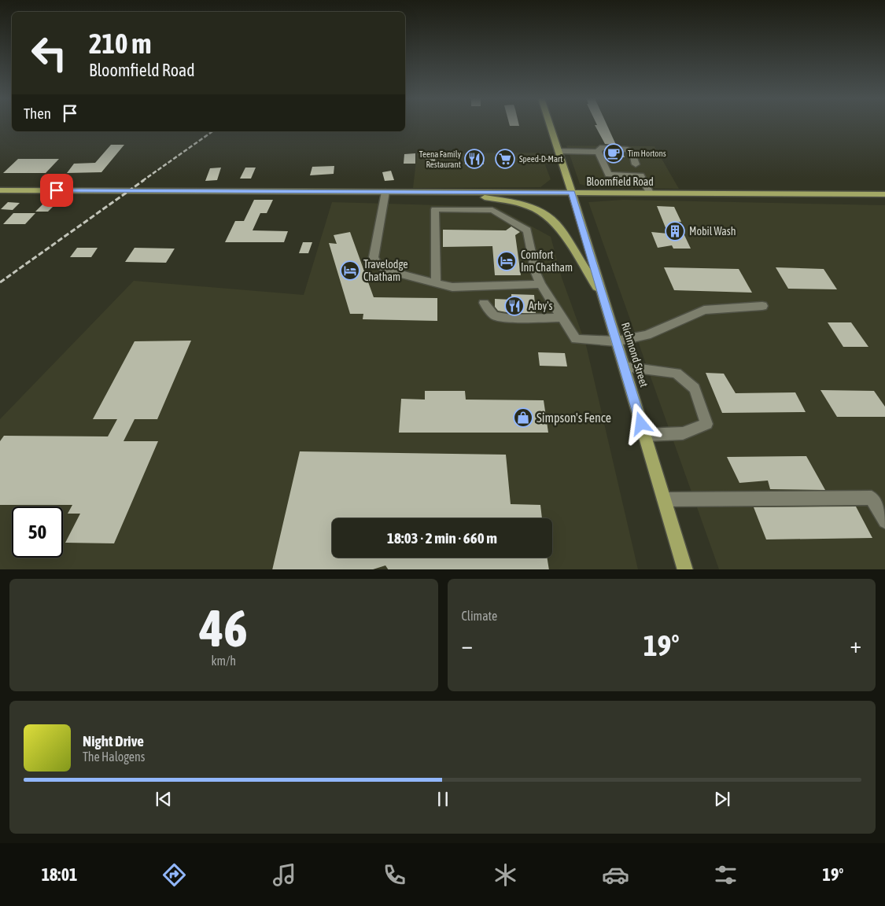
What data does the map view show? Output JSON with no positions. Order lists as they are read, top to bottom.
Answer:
{
  "streets": {
    "main road": ["Bloomfield Road", "Richmond Street"]
  },
  "crossings": [
    ["Bloomfield Road", "Richmond Street"]
  ],
  "places": {
    "cafe": ["Tim Hortons"],
    "restaurant": ["Teena Family Restaurant", "Arby's"],
    "supermarket": ["Speed-D-Mart"],
    "building": ["Mobil Wash"],
    "hotel": ["Comfort Inn Chatham", "Travelodge Chatham"],
    "shop": ["Simpson's Fence"]
  },
  "page": {
    "turn": ["210 m", "Bloomfield Road"],
    "then": "Then",
    "limit": "50",
    "trip": "18:03 · 2 min · 660 m",
    "tile": [
      ["46", "km/h"],
      "Climate"
    ],
    "heat": ["−", "19°", "+"],
    "song": ["Night Drive", "The Halogens"],
    "tabs": ["18:01", "19°"]
  }
}
